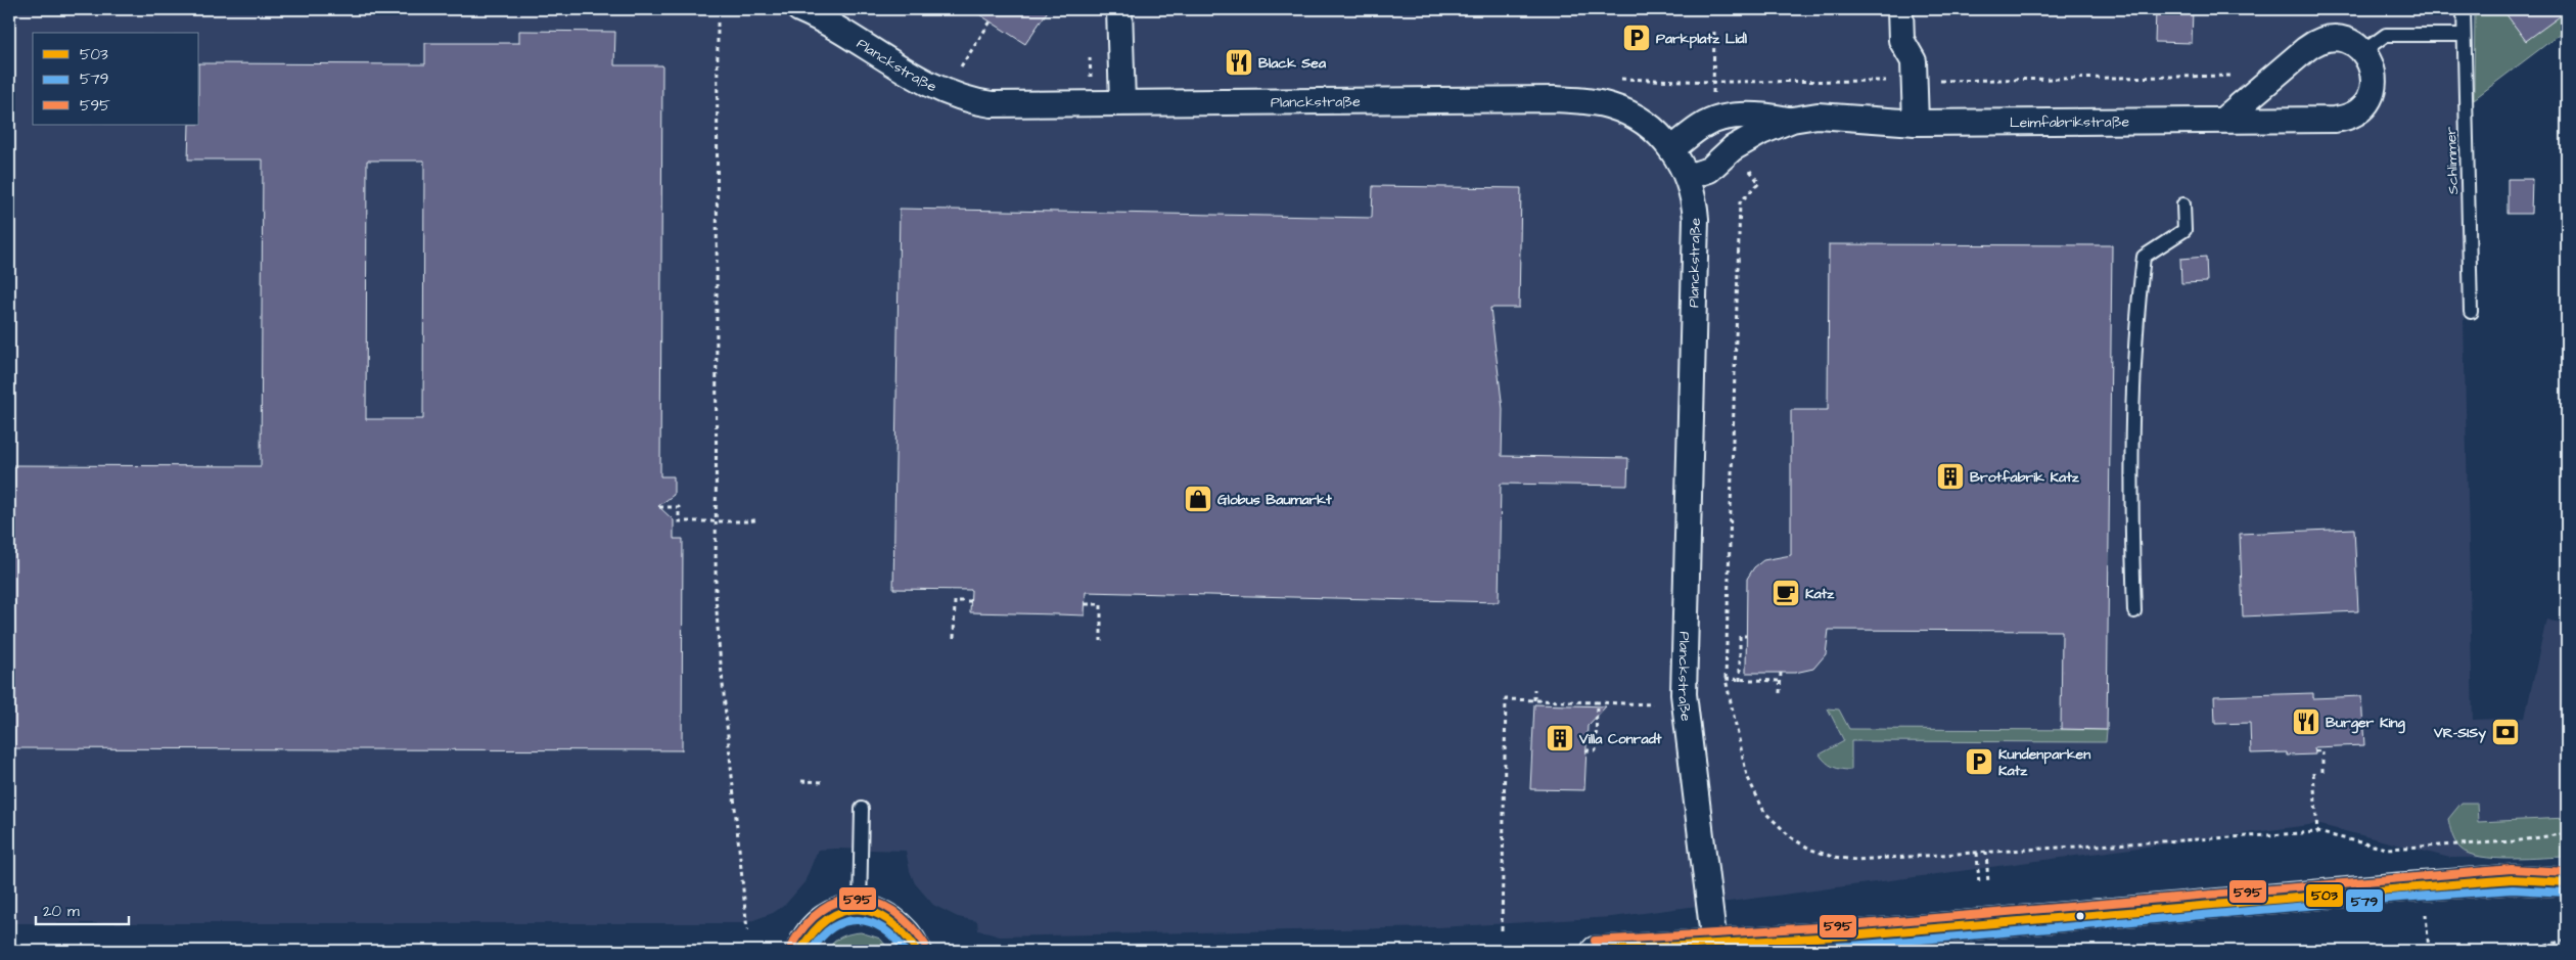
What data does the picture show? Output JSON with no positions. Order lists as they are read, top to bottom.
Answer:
{
  "streets": {
    "street": ["Planckstraße", "Leimfabrikstraße"],
    "lane": ["Schlimmer"]
  },
  "crossings": [
    ["Planckstraße", "Leimfabrikstraße"]
  ],
  "places": {
    "parking": ["Parkplatz Lidl", "Kundenparken Katz"],
    "restaurant": ["Black Sea", "Burger King"],
    "building": ["Brotfabrik Katz", "Villa Conradt"],
    "shop": ["Globus Baumarkt"],
    "cafe": ["Katz"],
    "bank": ["VR-SISy"]
  },
  "lines": ["transit line 595", "transit line 503", "transit line 579"],
  "legend": ["503", "579", "595"],
  "scale_bar": "20 m"
}
